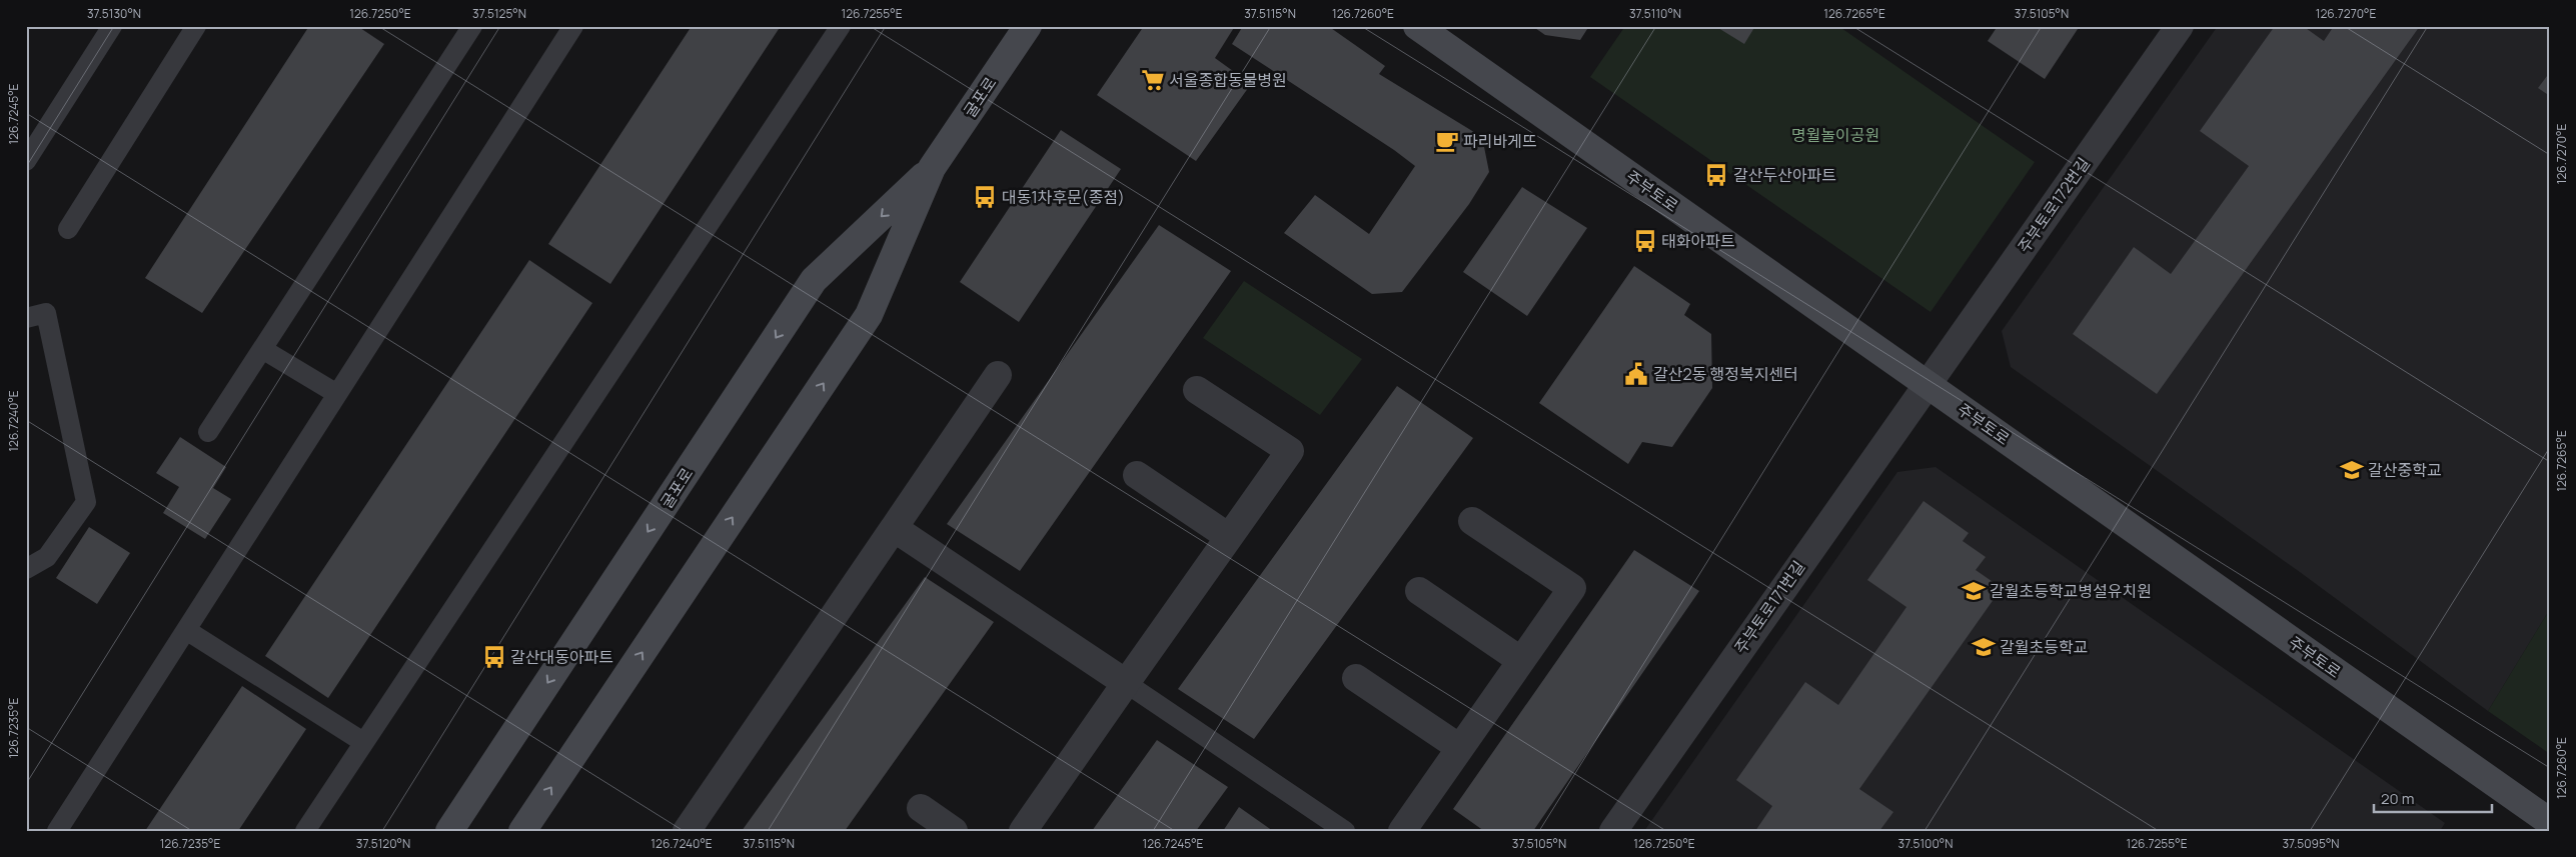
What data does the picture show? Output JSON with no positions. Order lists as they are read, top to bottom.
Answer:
{
  "streets": {
    "main road": ["굴포로", "주부토로"],
    "street": ["주부토로172번길", "주부토로171번길"]
  },
  "crossings": [
    ["주부토로", "주부토로172번길"],
    ["주부토로", "주부토로171번길"],
    ["주부토로172번길", "주부토로171번길"]
  ],
  "parks": ["명월놀이공원"],
  "places": {
    "supermarket": ["서울종합동물병원"],
    "cafe": ["파리바게뜨"],
    "bus stop": [
      "갈산두산아파트",
      "대동1차후문(종점)",
      "태화아파트",
      "갈산대동아파트"
    ],
    "public building": ["갈산2동 행정복지센터"],
    "school or university": ["갈산중학교", "갈월초등학교병설유치원", "갈월초등학교"]
  },
  "scale_bar": "20 m",
  "coordinates": [
    "37.5130°N",
    "126.7250°E",
    "37.5125°N",
    "126.7255°E",
    "37.5115°N",
    "126.7260°E",
    "37.5110°N",
    "126.7265°E",
    "37.5105°N",
    "126.7270°E",
    "126.7245°E",
    "126.7240°E",
    "126.7235°E",
    "37.5120°N",
    "37.5100°N",
    "37.5095°N"
  ]
}
